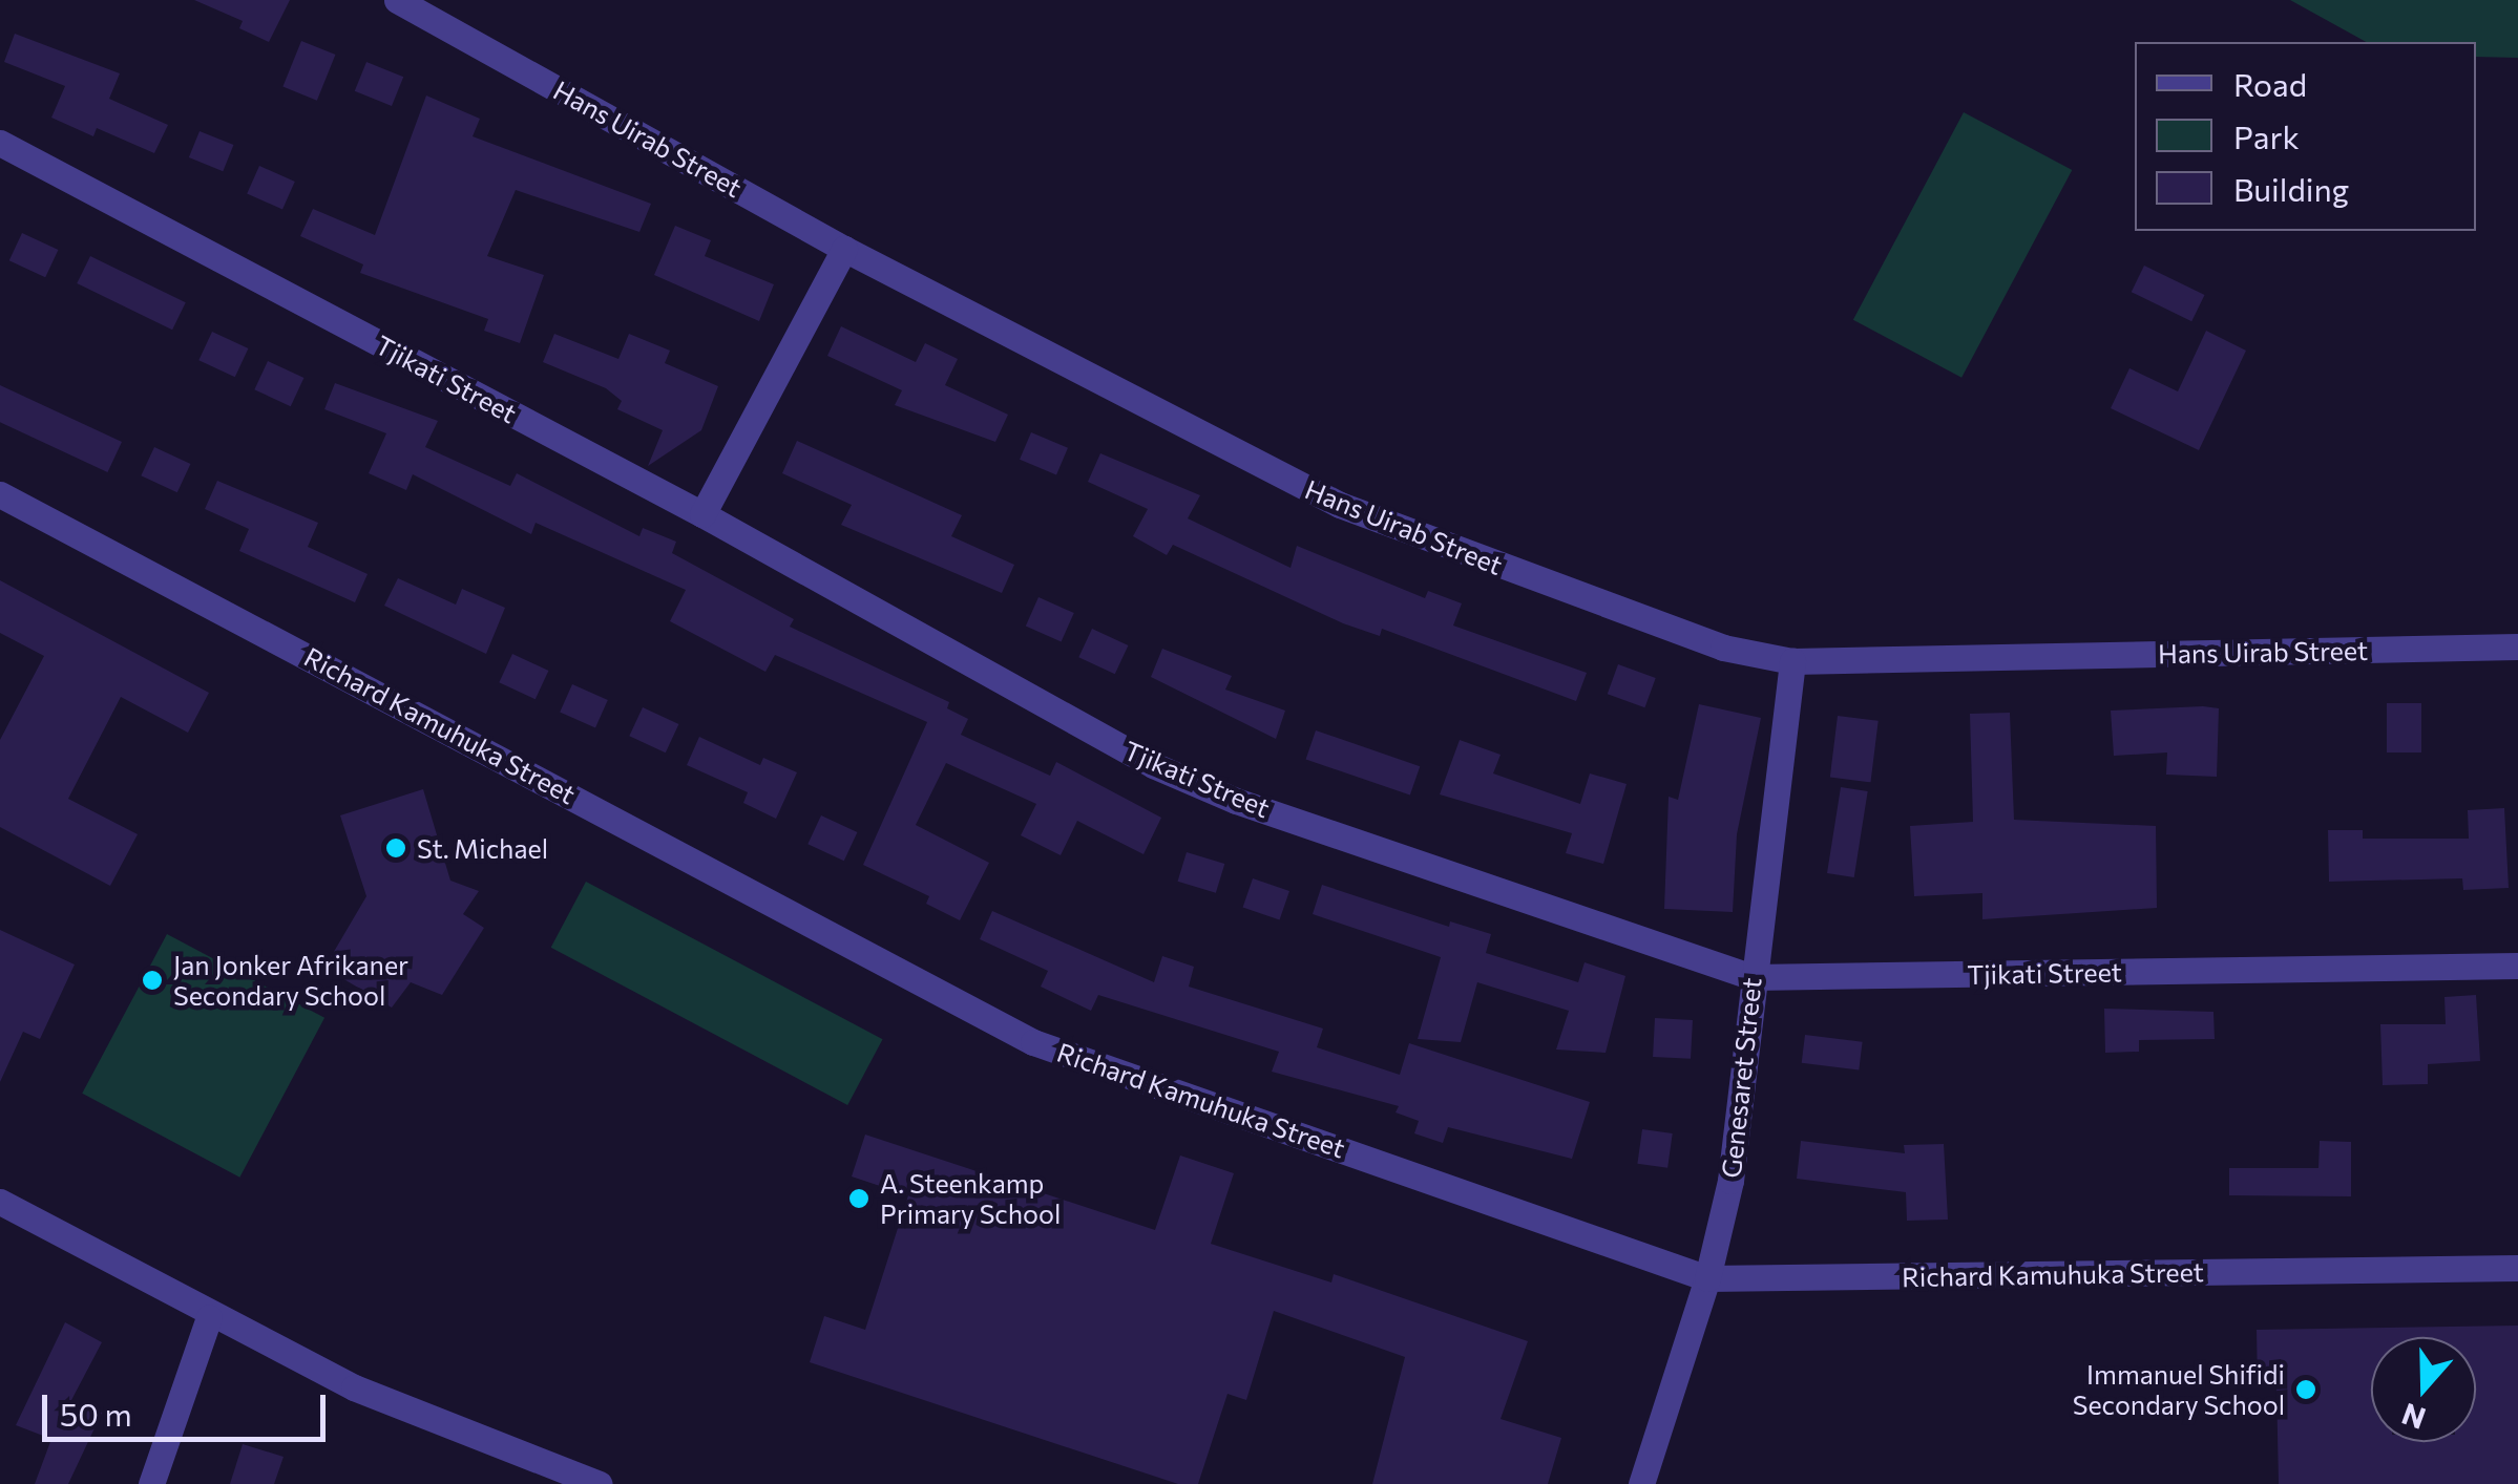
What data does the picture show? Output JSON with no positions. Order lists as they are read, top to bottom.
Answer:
{
  "streets": {
    "street": [
      "Hans Uirab Street",
      "Tjikati Street",
      "Richard Kamuhuka Street",
      "Genesaret Street"
    ]
  },
  "crossings": [
    ["Hans Uirab Street", "Genesaret Street"],
    ["Tjikati Street", "Genesaret Street"],
    ["Richard Kamuhuka Street", "Genesaret Street"]
  ],
  "places": [
    "St. Michael",
    "Jan Jonker Afrikaner Secondary School",
    "A. Steenkamp Primary School",
    "Immanuel Shifidi Secondary School"
  ],
  "legend": ["Road", "Park", "Building"],
  "scale_bar": "50 m",
  "north": "bottom"
}
